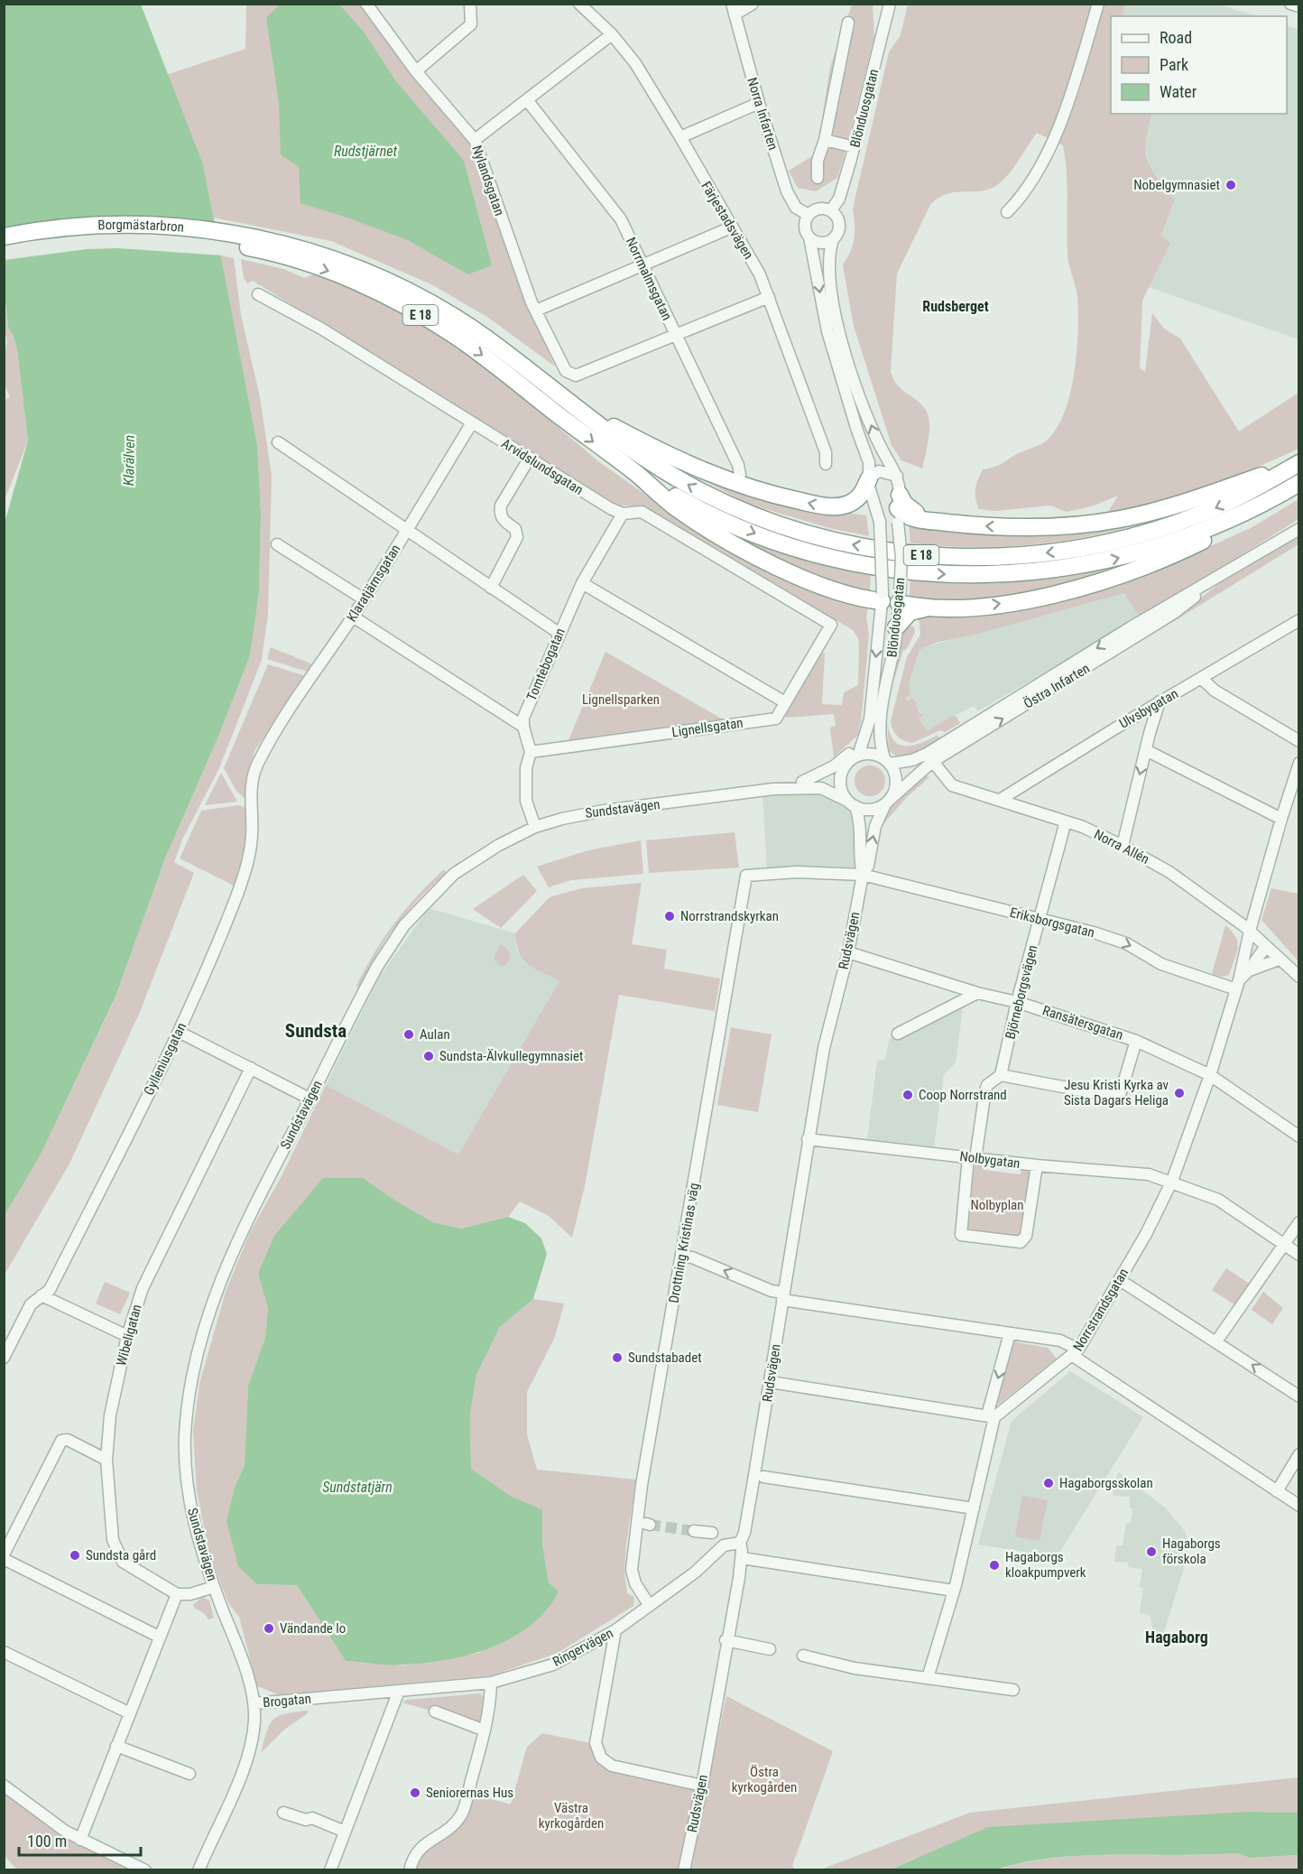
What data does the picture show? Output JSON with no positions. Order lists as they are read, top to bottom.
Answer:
{
  "streets": {
    "highway": ["Borgmästarbron", "E 18"],
    "street": [
      "Blönduosgatan",
      "Norra Infarten",
      "Nylandsgatan",
      "Färjestadsvägen",
      "Norrmalmsgatan",
      "Arvidslundsgatan",
      "Klaratjärnsgatan",
      "Tomtebogatan",
      "Östra Infarten",
      "Ulvsbygatan",
      "Lignellsgatan",
      "Sundstavägen",
      "Norra Allén",
      "Eriksborgsgatan",
      "Rudsvägen",
      "Björneborgsvägen",
      "Ransätersgatan",
      "Gylleniusgatan",
      "Nolbygatan",
      "Drottning Kristinas väg",
      "Norrstrandsgatan",
      "Wibeligatan",
      "Ringervägen",
      "Brogatan"
    ]
  },
  "crossings": [
    ["Blönduosgatan", "Norra Infarten"],
    ["Blönduosgatan", "Östra Infarten"],
    ["Blönduosgatan", "Sundstavägen"],
    ["Blönduosgatan", "Rudsvägen"],
    ["Nylandsgatan", "Norrmalmsgatan"],
    ["Borgmästarbron", "E 18"],
    ["Arvidslundsgatan", "Klaratjärnsgatan"],
    ["Arvidslundsgatan", "Tomtebogatan"],
    ["Arvidslundsgatan", "Lignellsgatan"],
    ["Klaratjärnsgatan", "Gylleniusgatan"],
    ["Östra Infarten", "Sundstavägen"],
    ["Östra Infarten", "Norra Allén"],
    ["Östra Infarten", "Rudsvägen"],
    ["Ulvsbygatan", "Norra Allén"],
    ["Sundstavägen", "Rudsvägen"],
    ["Sundstavägen", "Brogatan"],
    ["Norra Allén", "Björneborgsvägen"],
    ["Norra Allén", "Norrstrandsgatan"],
    ["Eriksborgsgatan", "Rudsvägen"],
    ["Eriksborgsgatan", "Björneborgsvägen"],
    ["Eriksborgsgatan", "Drottning Kristinas väg"],
    ["Eriksborgsgatan", "Norrstrandsgatan"],
    ["Rudsvägen", "Ransätersgatan"],
    ["Rudsvägen", "Nolbygatan"],
    ["Rudsvägen", "Ringervägen"],
    ["Björneborgsvägen", "Ransätersgatan"],
    ["Björneborgsvägen", "Nolbygatan"],
    ["Ransätersgatan", "Norrstrandsgatan"],
    ["Nolbygatan", "Norrstrandsgatan"],
    ["Drottning Kristinas väg", "Ringervägen"],
    ["Ringervägen", "Brogatan"]
  ],
  "one_way": ["Eriksborgsgatan"],
  "districts": ["Rudsberget", "Sundsta", "Hagaborg"],
  "water": ["Rudstjärnet", "Klarälven", "Sundstatjärn"],
  "parks": [
    "Lignellsparken",
    "Nolbyplan",
    "Östra kyrkogården",
    "Västra kyrkogården"
  ],
  "places": [
    "Nobelgymnasiet",
    "Norrstrandskyrkan",
    "Aulan",
    "Sundsta-Älvkullegymnasiet",
    "Jesu Kristi Kyrka av Sista Dagars Heliga",
    "Coop Norrstrand",
    "Sundstabadet",
    "Hagaborgsskolan",
    "Hagaborgs förskola",
    "Sundsta gård",
    "Hagaborgs kloakpumpverk",
    "Vändande lo",
    "Seniorernas Hus"
  ],
  "legend": ["Road", "Park", "Water"],
  "scale_bar": "100 m"
}
